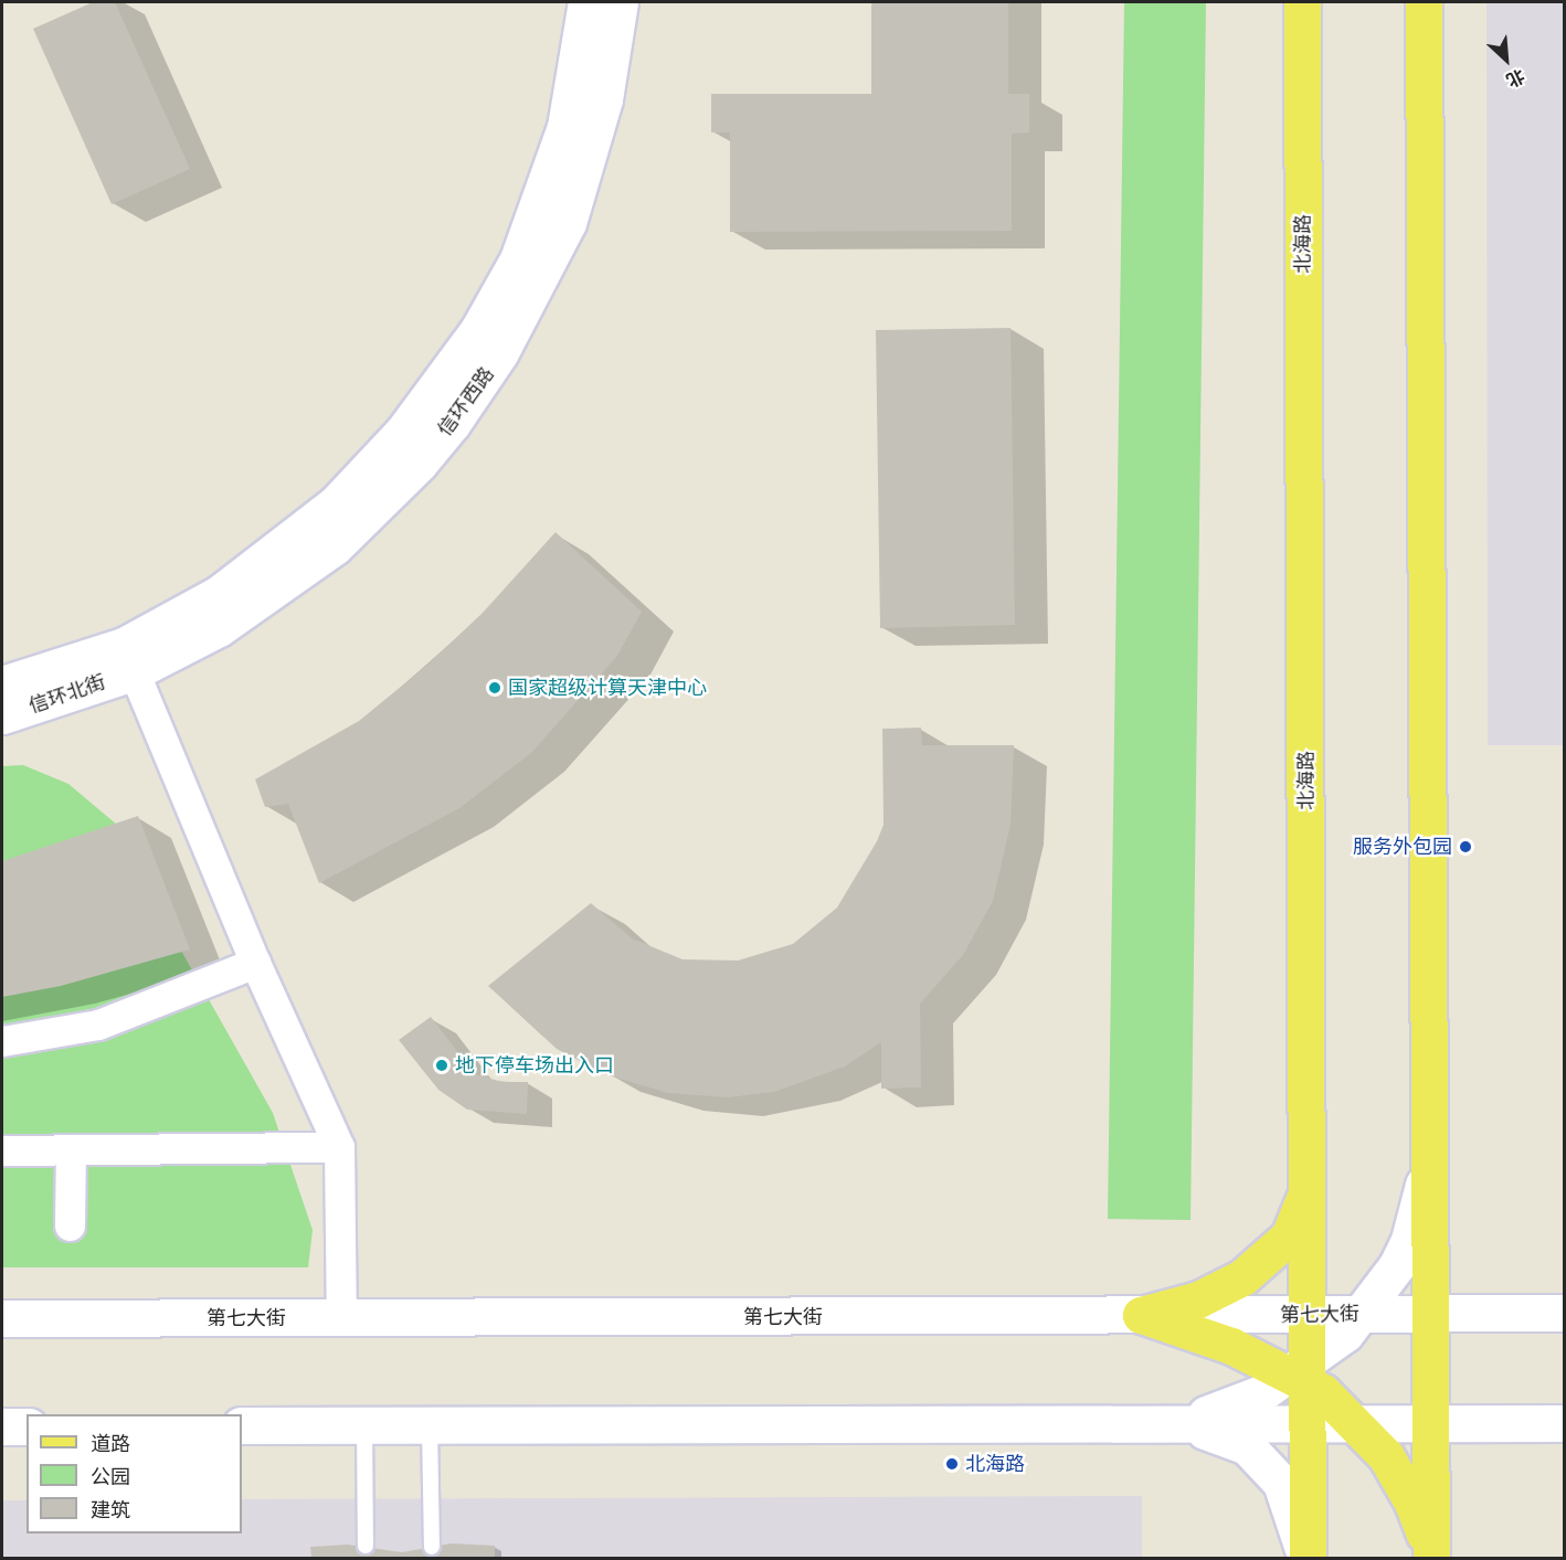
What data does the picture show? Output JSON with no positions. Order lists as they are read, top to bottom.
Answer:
{
  "streets": {
    "main road": [
      "北海路",
      "信环西路",
      "信环北街",
      "第七大街"
    ]
  },
  "crossings": [
    ["北海路", "第七大街"],
    ["信环西路", "信环北街"]
  ],
  "places": [
    "国家超级计算天津中心",
    "服务外包园",
    "地下停车场出入口",
    "北海路"
  ],
  "legend": ["道路", "公园", "建筑"],
  "north": "bottom right"
}
